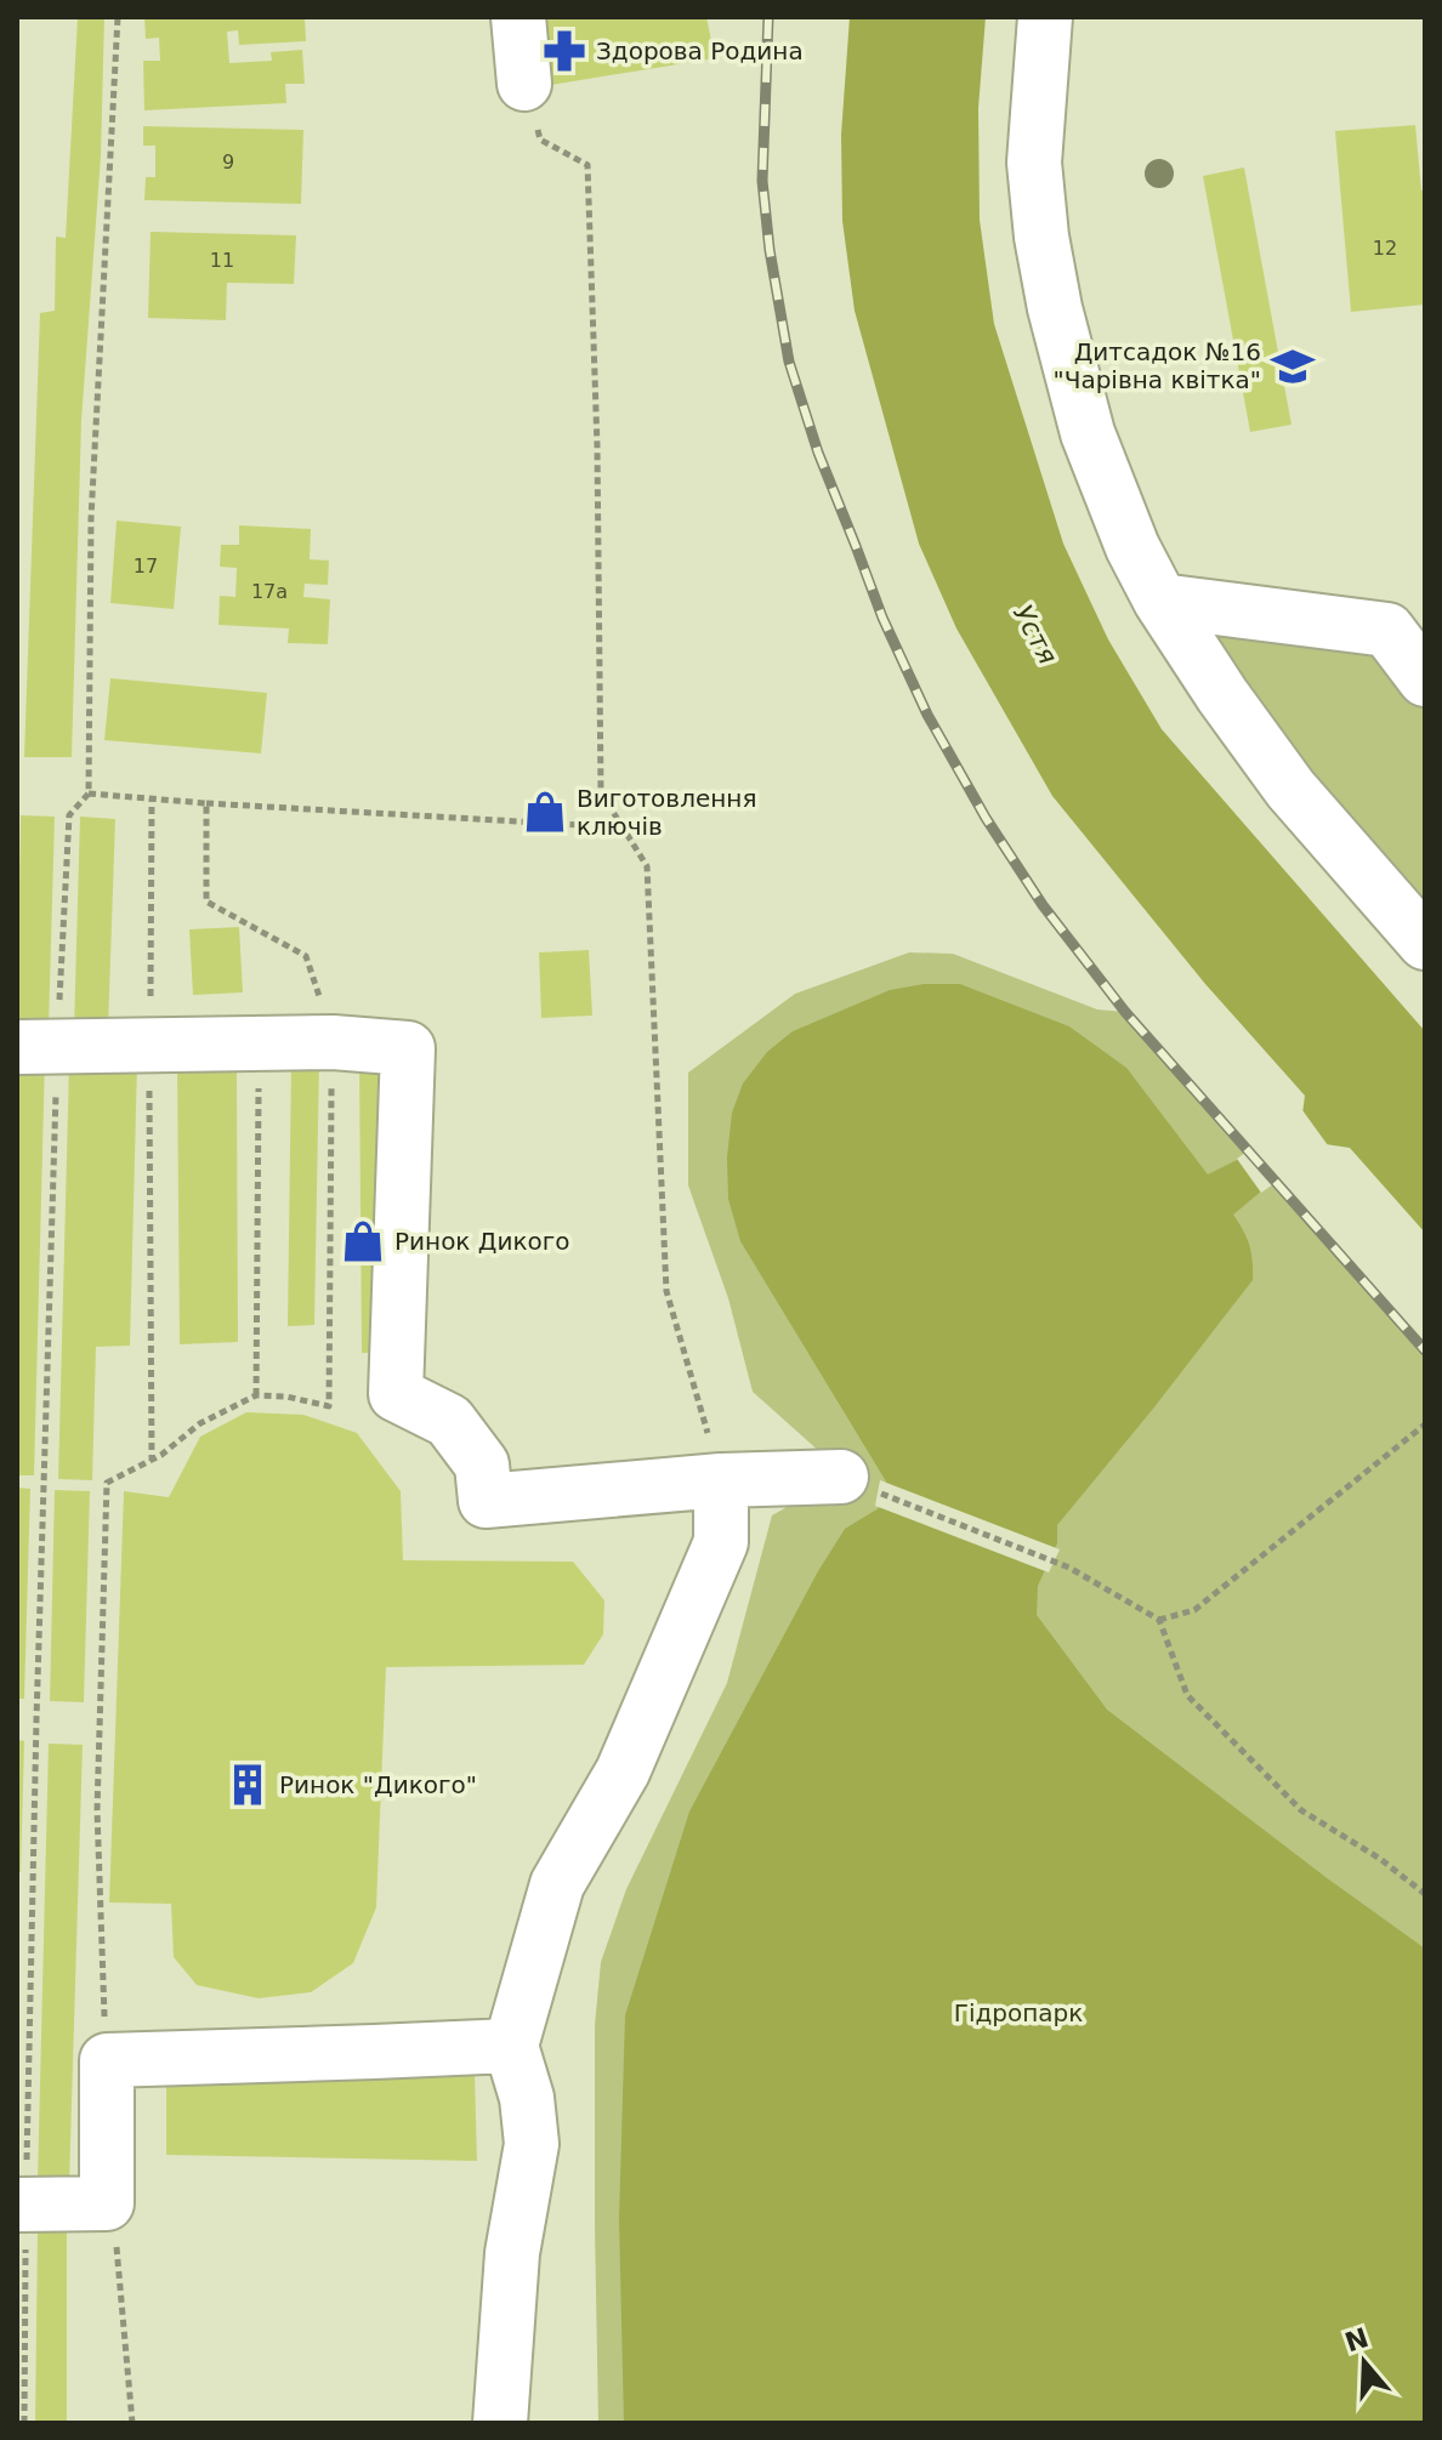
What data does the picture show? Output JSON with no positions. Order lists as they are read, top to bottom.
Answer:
{
  "water": ["Устя"],
  "parks": ["Гідропарк"],
  "places": {
    "pharmacy": ["Здорова Родина"],
    "school or university": ["Дитсадок №16 \"Чарівна квітка\""],
    "shop": ["Виготовлення ключів", "Ринок Дикого"],
    "building": ["Ринок \"Дикого\""]
  },
  "house_numbers": [
    "9",
    "12",
    "11",
    "17",
    "17а"
  ],
  "north": "top"
}
